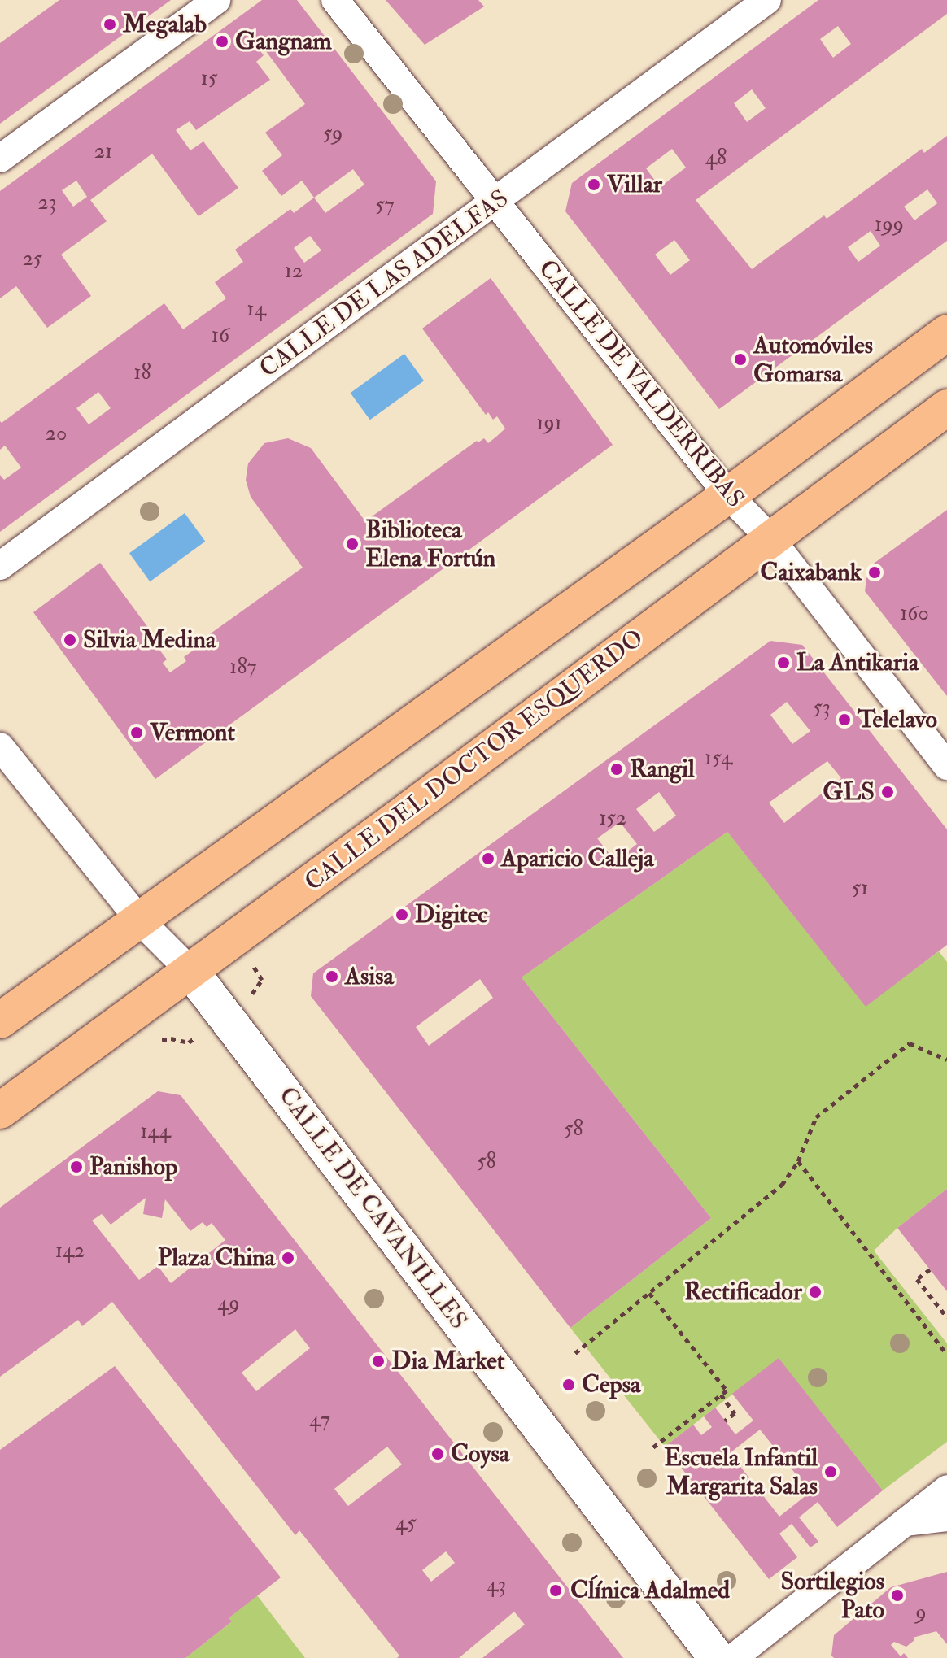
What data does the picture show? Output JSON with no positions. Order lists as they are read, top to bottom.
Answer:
{
  "streets": {
    "main road": ["CALLE DEL DOCTOR ESQUERDO"],
    "street": ["CALLE DE LAS ADELFAS", "CALLE DE VALDERRIBAS", "CALLE DE CAVANILLES"]
  },
  "crossings": [
    ["CALLE DE LAS ADELFAS", "CALLE DE VALDERRIBAS"],
    ["CALLE DE VALDERRIBAS", "CALLE DEL DOCTOR ESQUERDO"],
    ["CALLE DEL DOCTOR ESQUERDO", "CALLE DE CAVANILLES"]
  ],
  "places": [
    "Megalab",
    "Gangnam",
    "Villar",
    "Automóviles Gomarsa",
    "Biblioteca Elena Fortún",
    "Caixabank",
    "Silvia Medina",
    "La Antikaria",
    "Telelavo",
    "Vermont",
    "Rangil",
    "GLS",
    "Aparicio Calleja",
    "Digitec",
    "Asisa",
    "Panishop",
    "Plaza China",
    "Rectificador",
    "Dia Market",
    "Cepsa",
    "Coysa",
    "Escuela Infantil Margarita Salas",
    "Cĺínica Adalmed",
    "Sortilegios Pato"
  ],
  "house_numbers": [
    "15",
    "59",
    "21",
    "48",
    "23",
    "57",
    "199",
    "25",
    "12",
    "14",
    "16",
    "18",
    "191",
    "20",
    "160",
    "187",
    "53",
    "154",
    "152",
    "51",
    "58",
    "144",
    "58",
    "142",
    "49",
    "47",
    "45",
    "43",
    "9"
  ]
}
